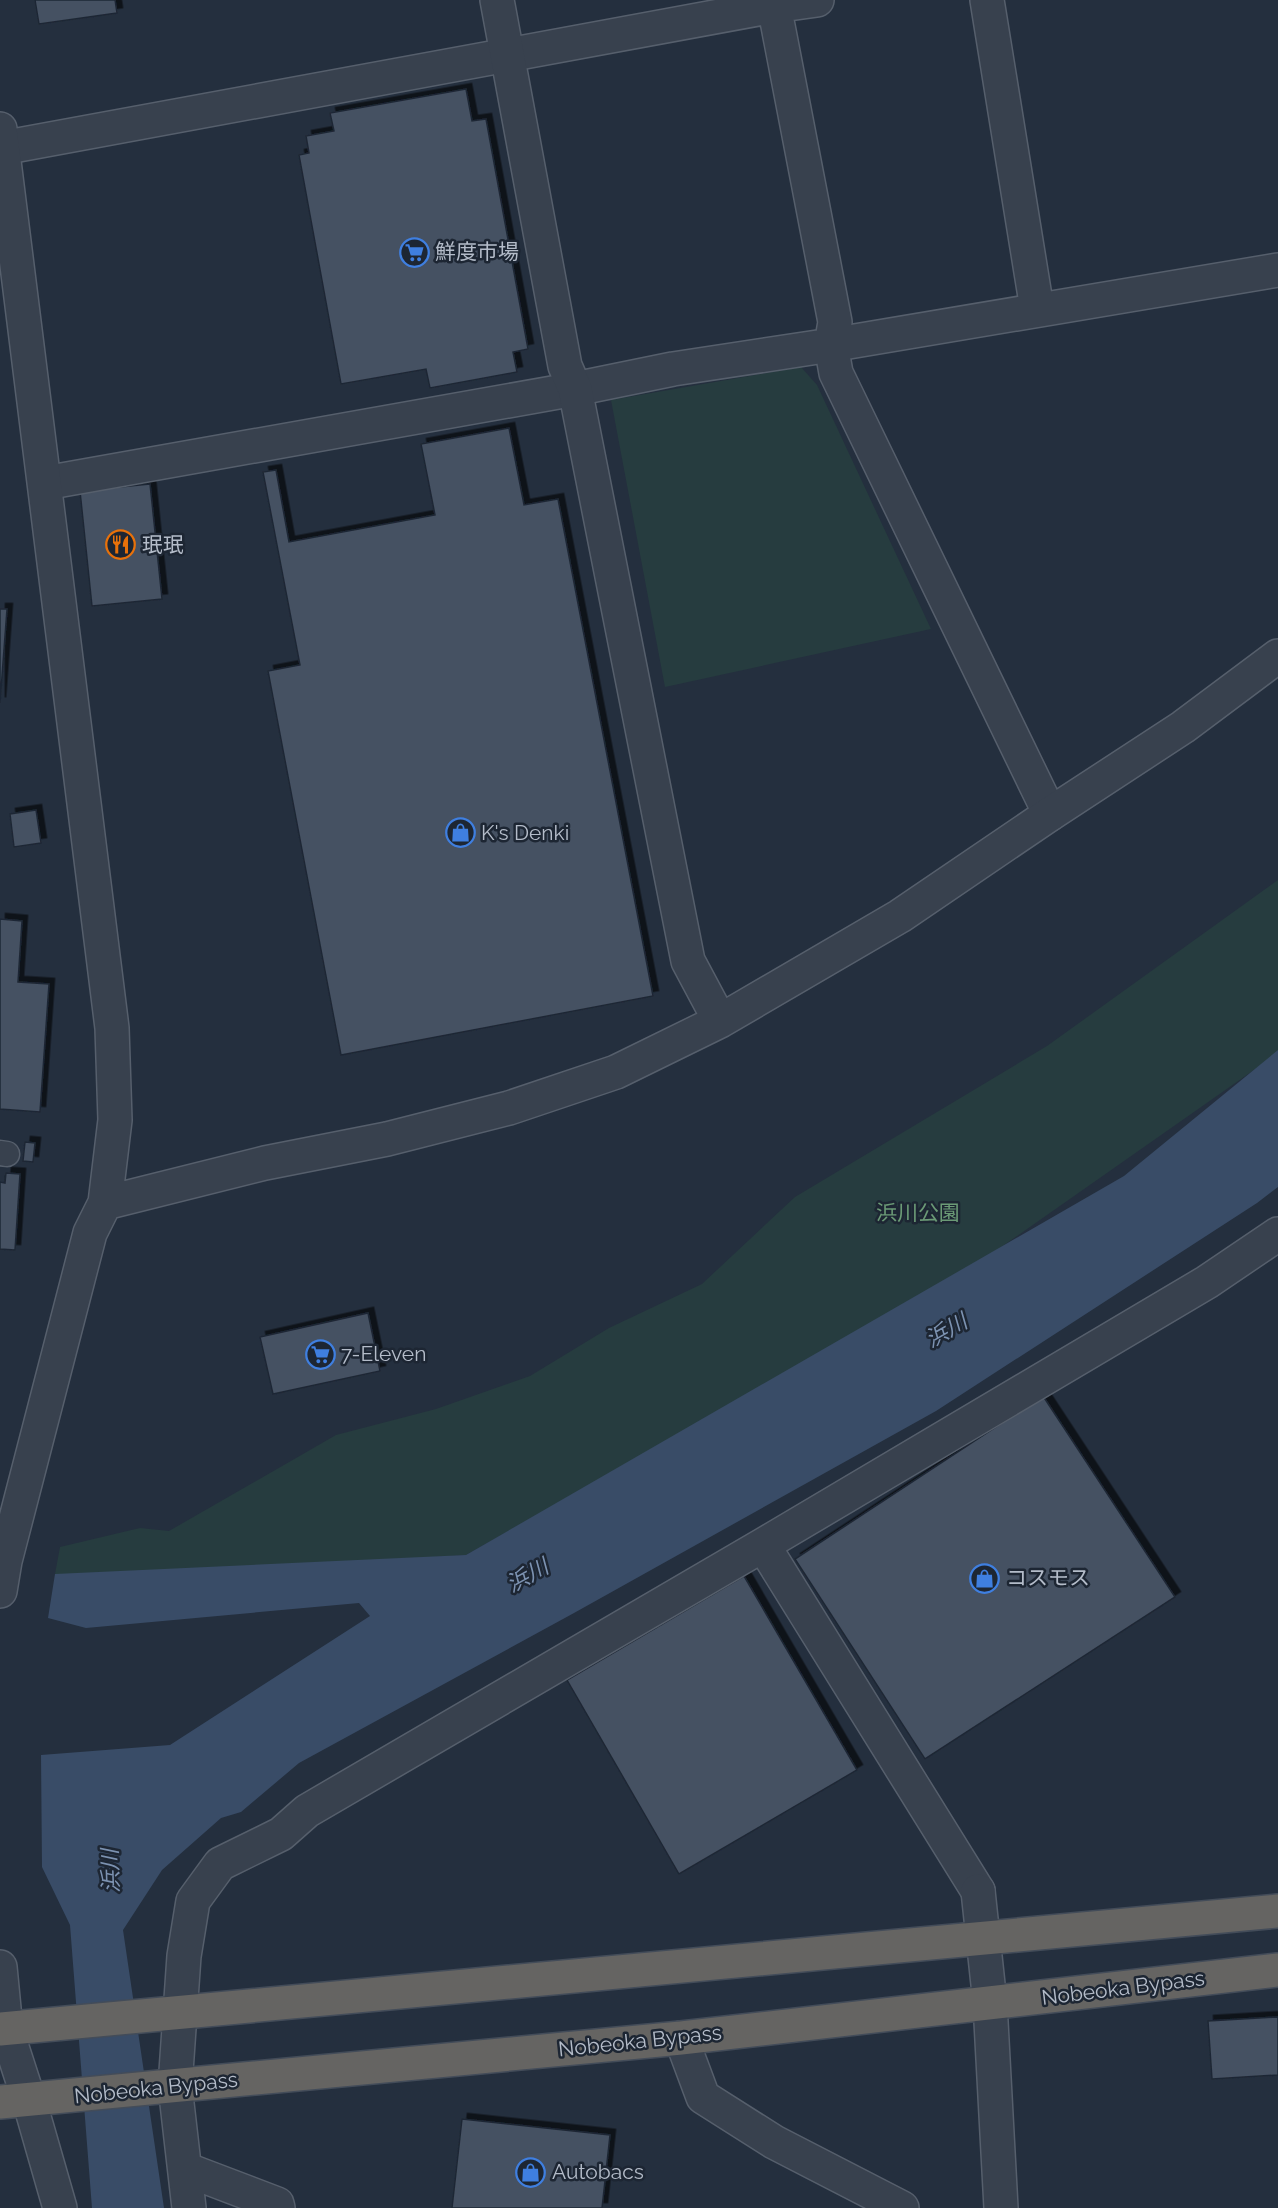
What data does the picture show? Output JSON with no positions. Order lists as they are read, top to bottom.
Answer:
{
  "streets": {
    "highway": ["Nobeoka Bypass"]
  },
  "water": ["浜川"],
  "parks": ["浜川公園"],
  "places": {
    "supermarket": ["鮮度市場", "7-Eleven"],
    "restaurant": ["珉珉"],
    "shop": ["K's Denki", "コスモス", "Autobacs"]
  }
}
